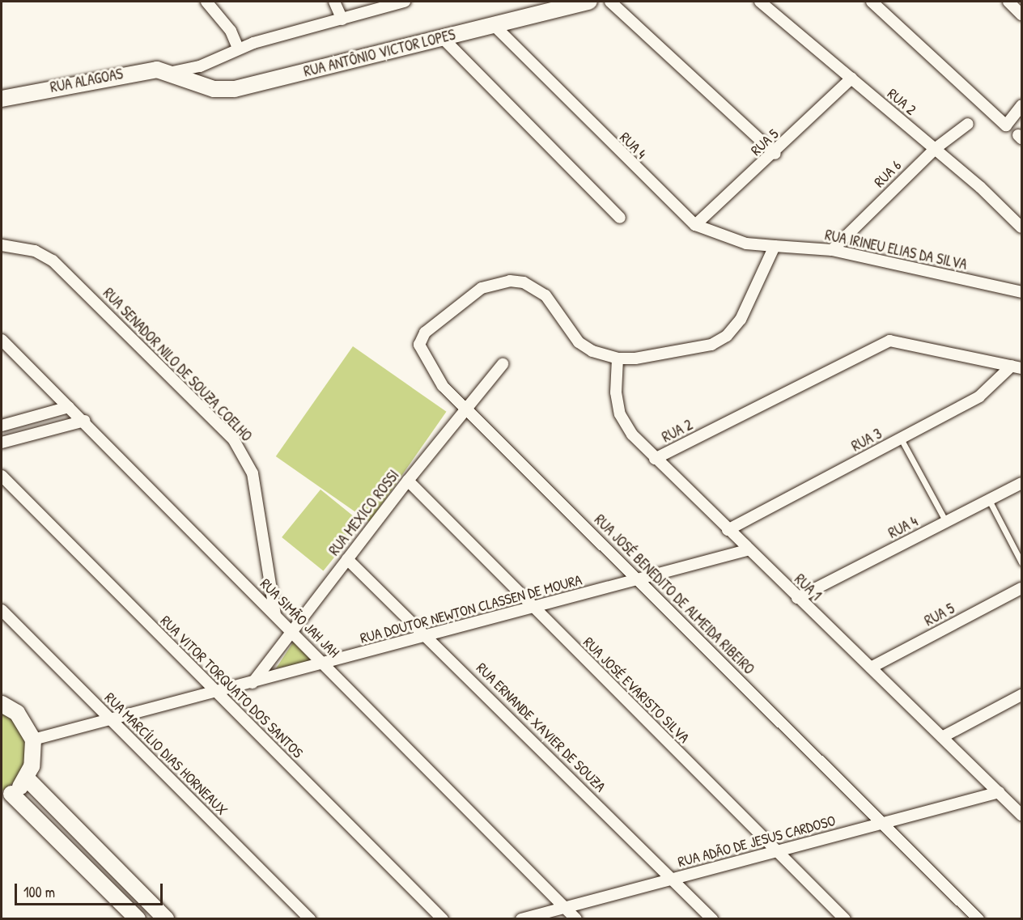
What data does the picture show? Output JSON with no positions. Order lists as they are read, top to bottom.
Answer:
{
  "streets": {
    "main road": ["RUA ANTÔNIO VICTOR LOPES", "RUA ALAGOAS"],
    "street": [
      "RUA 2",
      "RUA 5",
      "RUA 4",
      "RUA 6",
      "RUA IRINEU ELIAS DA SILVA",
      "RUA SENADOR NILO DE SOUZA COELHO",
      "RUA 3",
      "RUA MEXICO ROSSI",
      "RUA 1",
      "RUA JOSÉ BENEDITO DE ALMEIDA RIBEIRO",
      "RUA DOUTOR NEWTON CLASSEN DE MOURA",
      "RUA SIMÃO JAH JAH",
      "RUA VITOR TORQUATO DOS SANTOS",
      "RUA JOSÉ EVARISTO SILVA",
      "RUA ERNANDE XAVIER DE SOUZA",
      "RUA MARCÍLIO DIAS HORNEAUX",
      "RUA ADÃO DE JESUS CARDOSO"
    ]
  },
  "crossings": [
    ["RUA ANTÔNIO VICTOR LOPES", "RUA ALAGOAS"],
    ["RUA ANTÔNIO VICTOR LOPES", "RUA 4"],
    ["RUA 2", "RUA 5"],
    ["RUA 2", "RUA 6"],
    ["RUA 2", "RUA 3"],
    ["RUA 2", "RUA 1"],
    ["RUA 5", "RUA 4"],
    ["RUA 5", "RUA 1"],
    ["RUA 4", "RUA IRINEU ELIAS DA SILVA"],
    ["RUA 4", "RUA 1"],
    ["RUA 6", "RUA IRINEU ELIAS DA SILVA"],
    ["RUA SENADOR NILO DE SOUZA COELHO", "RUA SIMÃO JAH JAH"],
    ["RUA 3", "RUA 1"],
    ["RUA MEXICO ROSSI", "RUA JOSÉ BENEDITO DE ALMEIDA RIBEIRO"],
    ["RUA MEXICO ROSSI", "RUA DOUTOR NEWTON CLASSEN DE MOURA"],
    ["RUA MEXICO ROSSI", "RUA SIMÃO JAH JAH"],
    ["RUA MEXICO ROSSI", "RUA JOSÉ EVARISTO SILVA"],
    ["RUA MEXICO ROSSI", "RUA ERNANDE XAVIER DE SOUZA"],
    ["RUA 1", "RUA JOSÉ BENEDITO DE ALMEIDA RIBEIRO"],
    ["RUA 1", "RUA DOUTOR NEWTON CLASSEN DE MOURA"],
    ["RUA 1", "RUA ADÃO DE JESUS CARDOSO"],
    ["RUA JOSÉ BENEDITO DE ALMEIDA RIBEIRO", "RUA DOUTOR NEWTON CLASSEN DE MOURA"],
    ["RUA JOSÉ BENEDITO DE ALMEIDA RIBEIRO", "RUA ADÃO DE JESUS CARDOSO"],
    ["RUA DOUTOR NEWTON CLASSEN DE MOURA", "RUA SIMÃO JAH JAH"],
    ["RUA DOUTOR NEWTON CLASSEN DE MOURA", "RUA VITOR TORQUATO DOS SANTOS"],
    ["RUA DOUTOR NEWTON CLASSEN DE MOURA", "RUA JOSÉ EVARISTO SILVA"],
    ["RUA DOUTOR NEWTON CLASSEN DE MOURA", "RUA ERNANDE XAVIER DE SOUZA"],
    ["RUA DOUTOR NEWTON CLASSEN DE MOURA", "RUA MARCÍLIO DIAS HORNEAUX"],
    ["RUA SIMÃO JAH JAH", "RUA ADÃO DE JESUS CARDOSO"],
    ["RUA JOSÉ EVARISTO SILVA", "RUA ADÃO DE JESUS CARDOSO"],
    ["RUA ERNANDE XAVIER DE SOUZA", "RUA ADÃO DE JESUS CARDOSO"]
  ],
  "scale_bar": "100 m"
}
